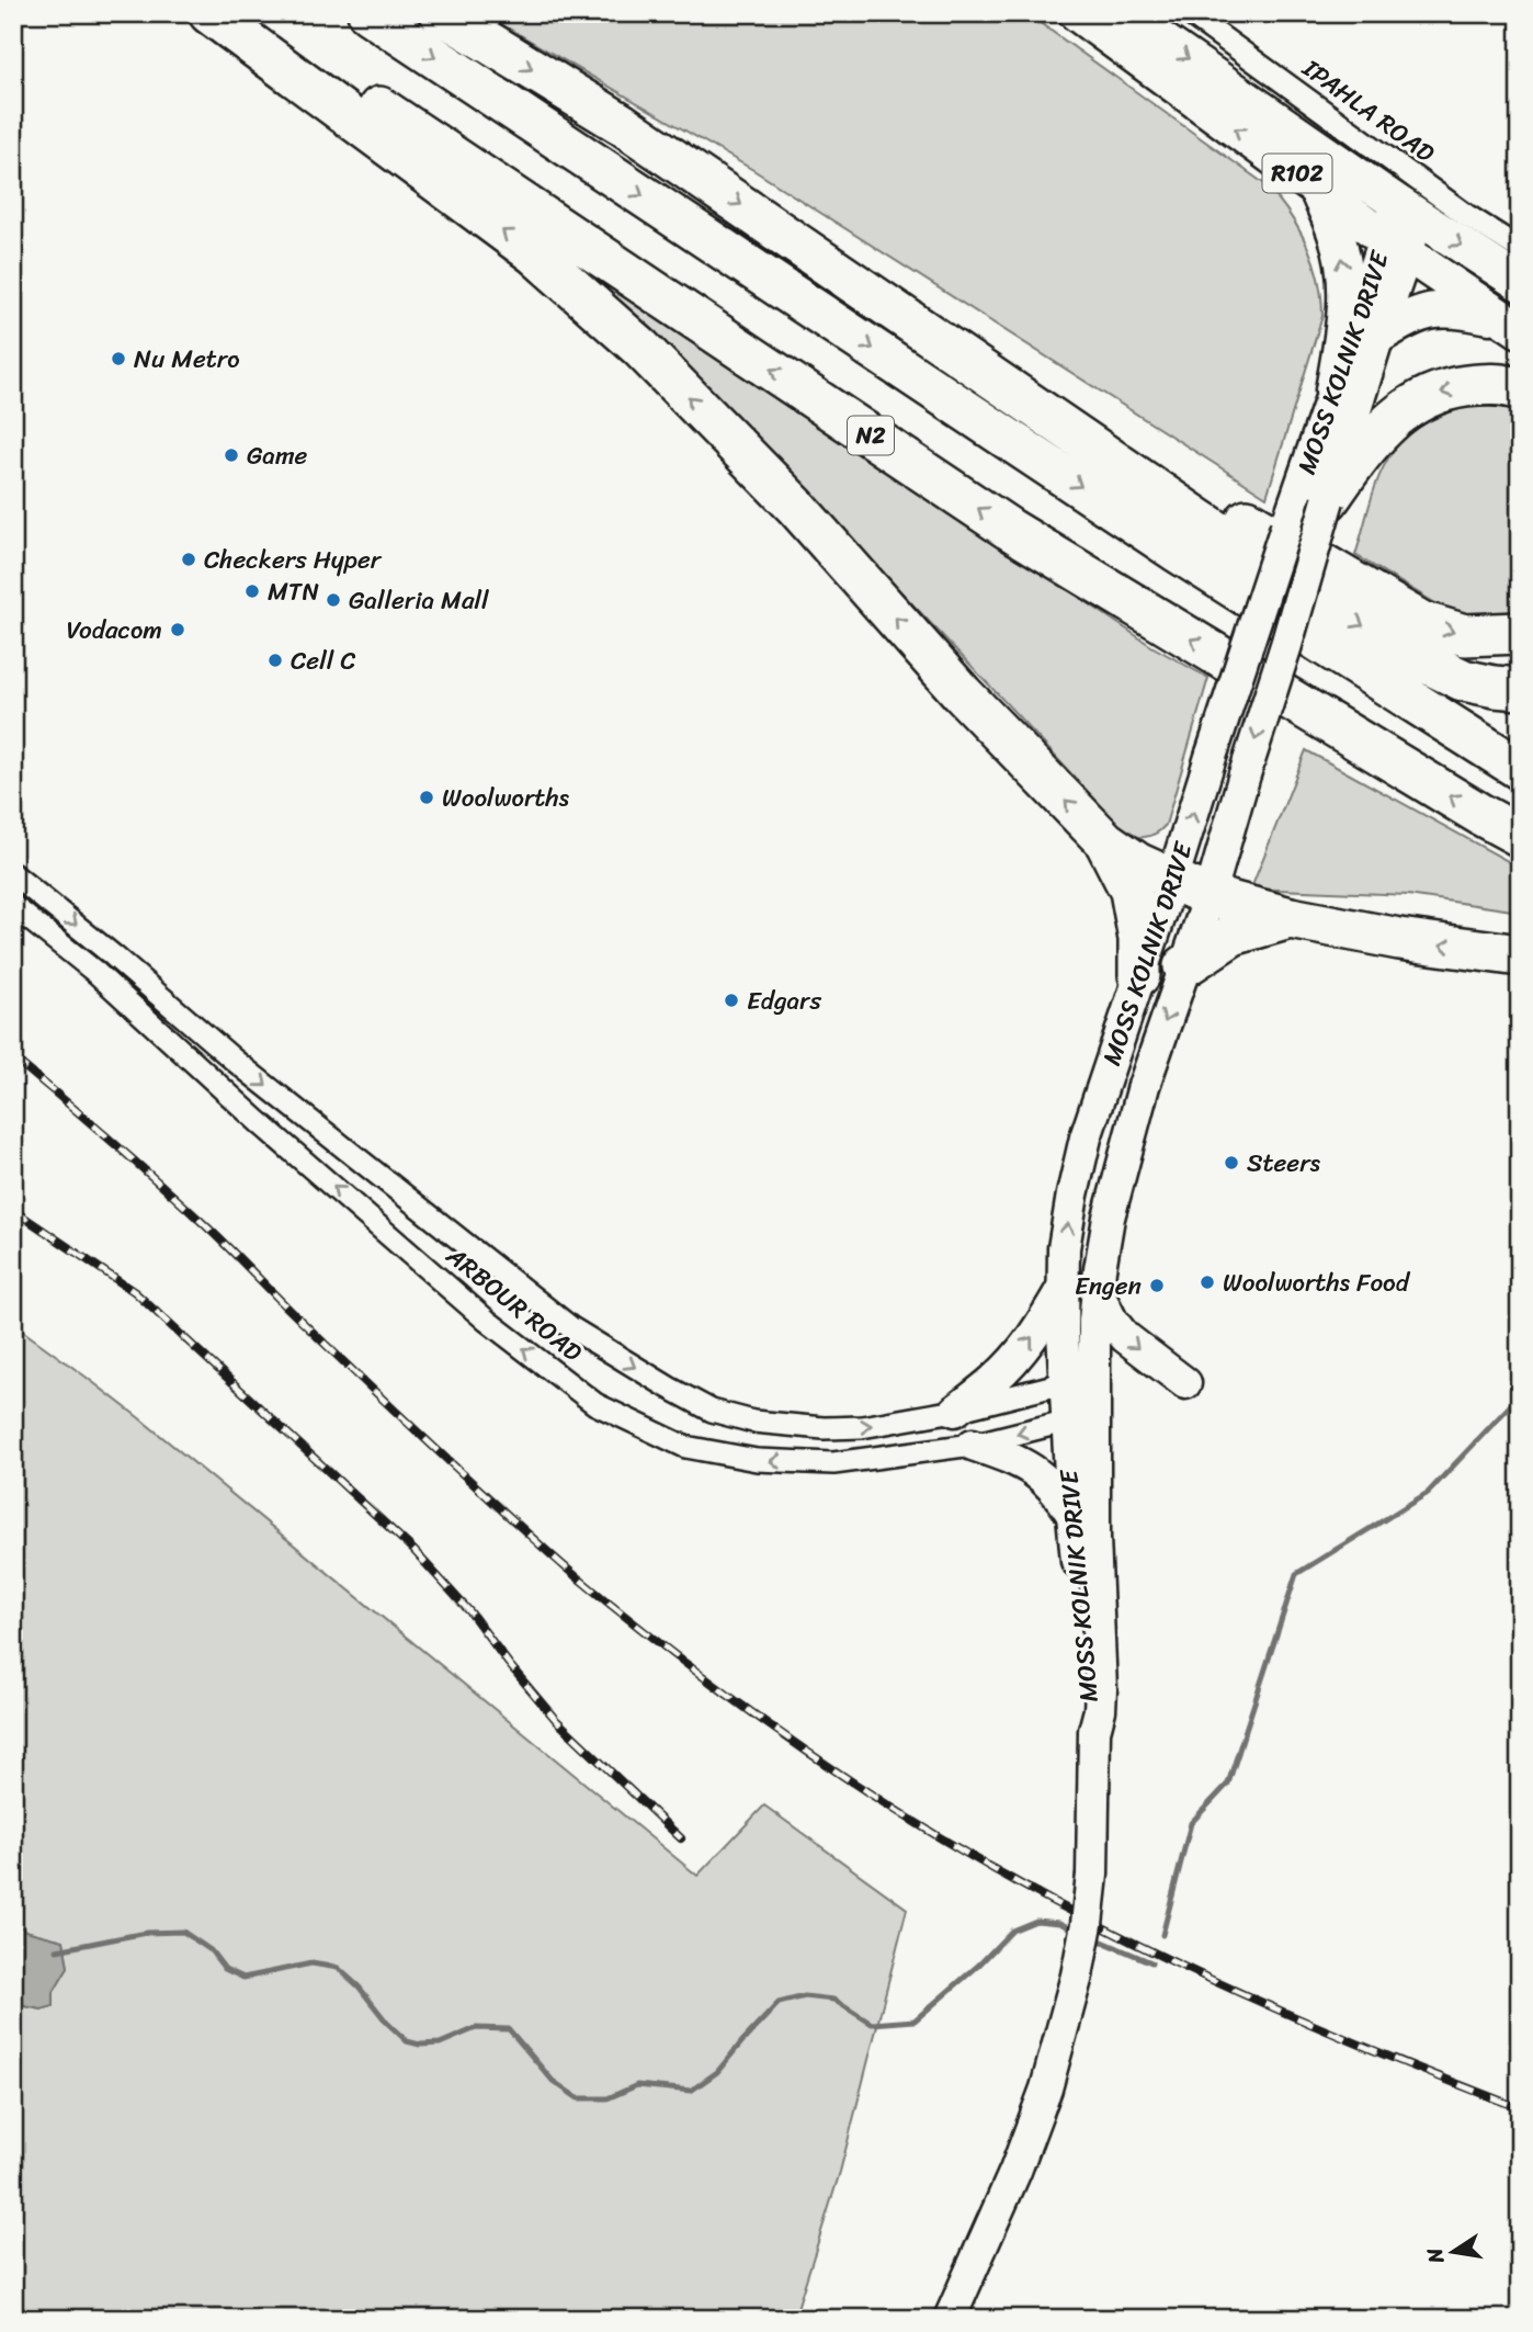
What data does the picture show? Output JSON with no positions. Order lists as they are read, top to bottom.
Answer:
{
  "streets": {
    "highway": ["N2"],
    "main road": ["R102", "MOSS KOLNIK DRIVE"],
    "street": ["IPAHLA ROAD", "ARBOUR ROAD"]
  },
  "crossings": [
    ["R102", "MOSS KOLNIK DRIVE"],
    ["MOSS KOLNIK DRIVE", "ARBOUR ROAD"]
  ],
  "places": [
    "Nu Metro",
    "Game",
    "Checkers Hyper",
    "MTN",
    "Galleria Mall",
    "Vodacom",
    "Cell C",
    "Woolworths",
    "Edgars",
    "Steers",
    "Woolworths Food",
    "Engen"
  ],
  "north": "left"
}
